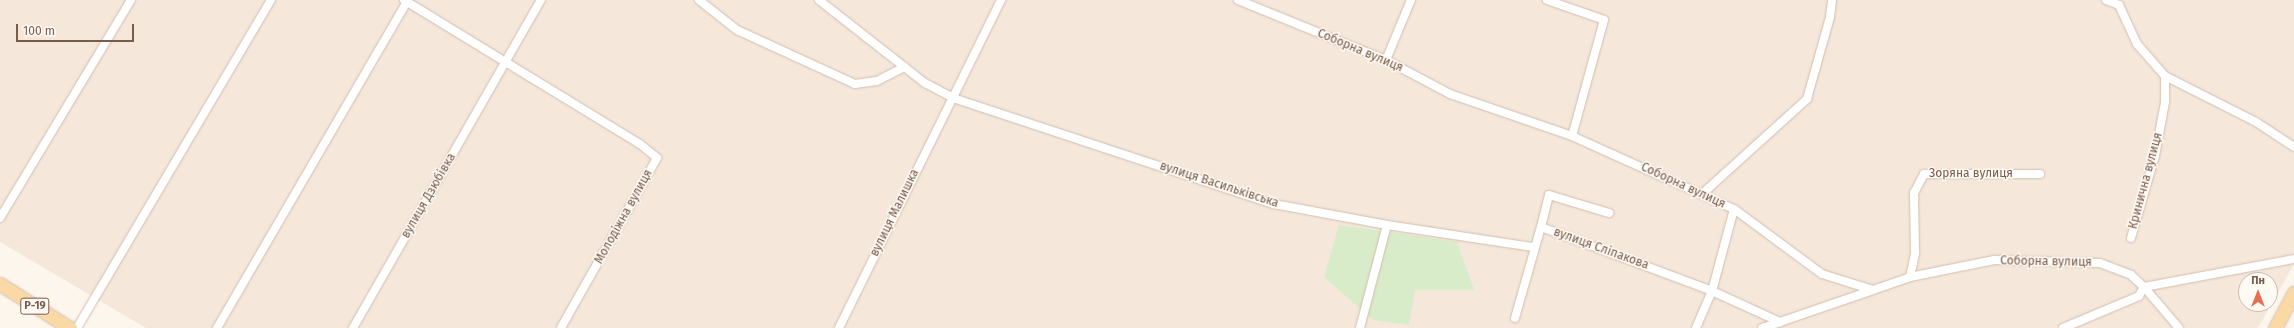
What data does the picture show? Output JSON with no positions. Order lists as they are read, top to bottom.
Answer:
{
  "streets": {
    "main road": ["Р-19"],
    "street": [
      "Соборна вулиця",
      "Зоряна вулиця",
      "Кринична вулиця",
      "вулиця Васильківська",
      "вулиця Дзюбівка",
      "вулиця Малишка",
      "Молодіжна вулиця",
      "вулиця Сліпакова"
    ]
  },
  "crossings": [
    ["Соборна вулиця", "Зоряна вулиця"],
    ["Соборна вулиця", "вулиця Сліпакова"],
    ["вулиця Васильківська", "вулиця Малишка"],
    ["вулиця Васильківська", "вулиця Сліпакова"],
    ["вулиця Дзюбівка", "Молодіжна вулиця"]
  ],
  "scale_bar": "100 m",
  "north": "top"
}
